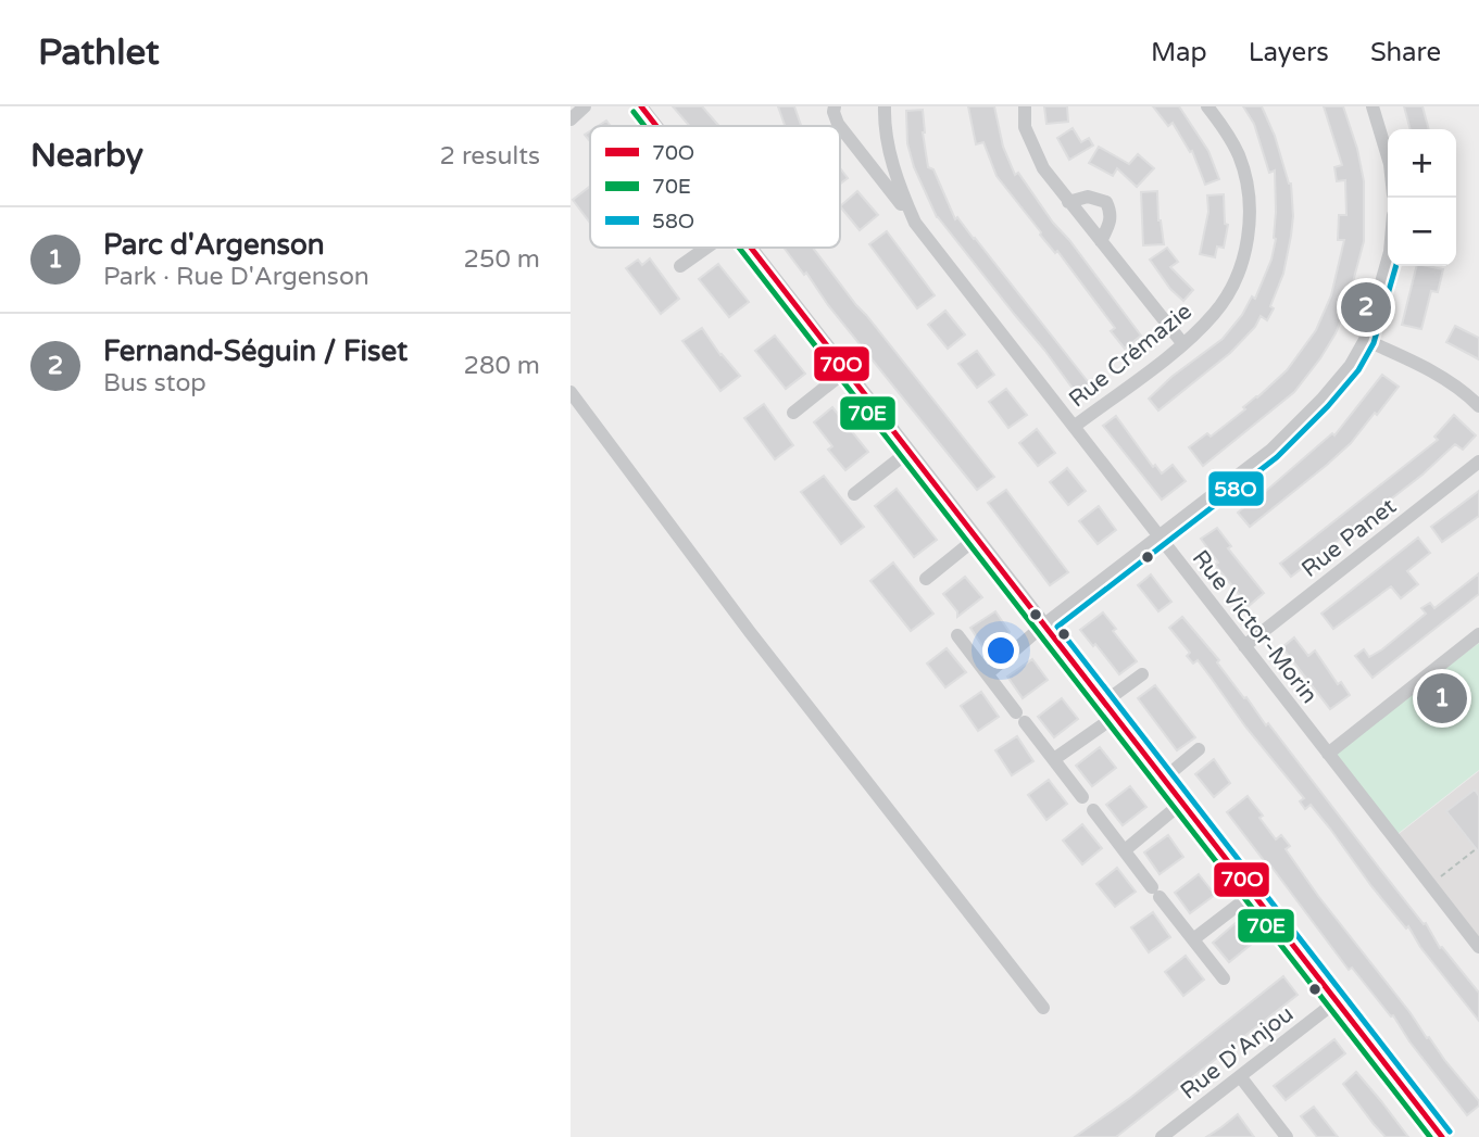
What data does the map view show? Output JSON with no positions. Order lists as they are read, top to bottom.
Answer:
{
  "streets": {
    "street": [
      "Rue Crémazie",
      "Rue Panet",
      "Rue Victor-Morin",
      "Rue D'Anjou"
    ]
  },
  "crossings": [
    ["Rue Crémazie", "Rue Victor-Morin"],
    ["Rue Panet", "Rue Victor-Morin"]
  ],
  "lines": ["transit line 70O", "transit line 70E", "transit line 58O"],
  "legend": ["70O", "70E", "58O"],
  "page": {
    "header": "Pathlet",
    "nav": ["Map", "Layers", "Share"],
    "heading": ["Nearby", "2 results"],
    "map_buttons": ["+", "−"],
    "list": [
      {
        "mark": "1",
        "name": "Parc d'Argenson",
        "note": "Park · Rue D'Argenson",
        "value": "250 m"
      },
      {
        "mark": "2",
        "name": "Fernand-Séguin / Fiset",
        "note": "Bus stop",
        "value": "280 m"
      }
    ],
    "pins": ["2", "1"]
  }
}
